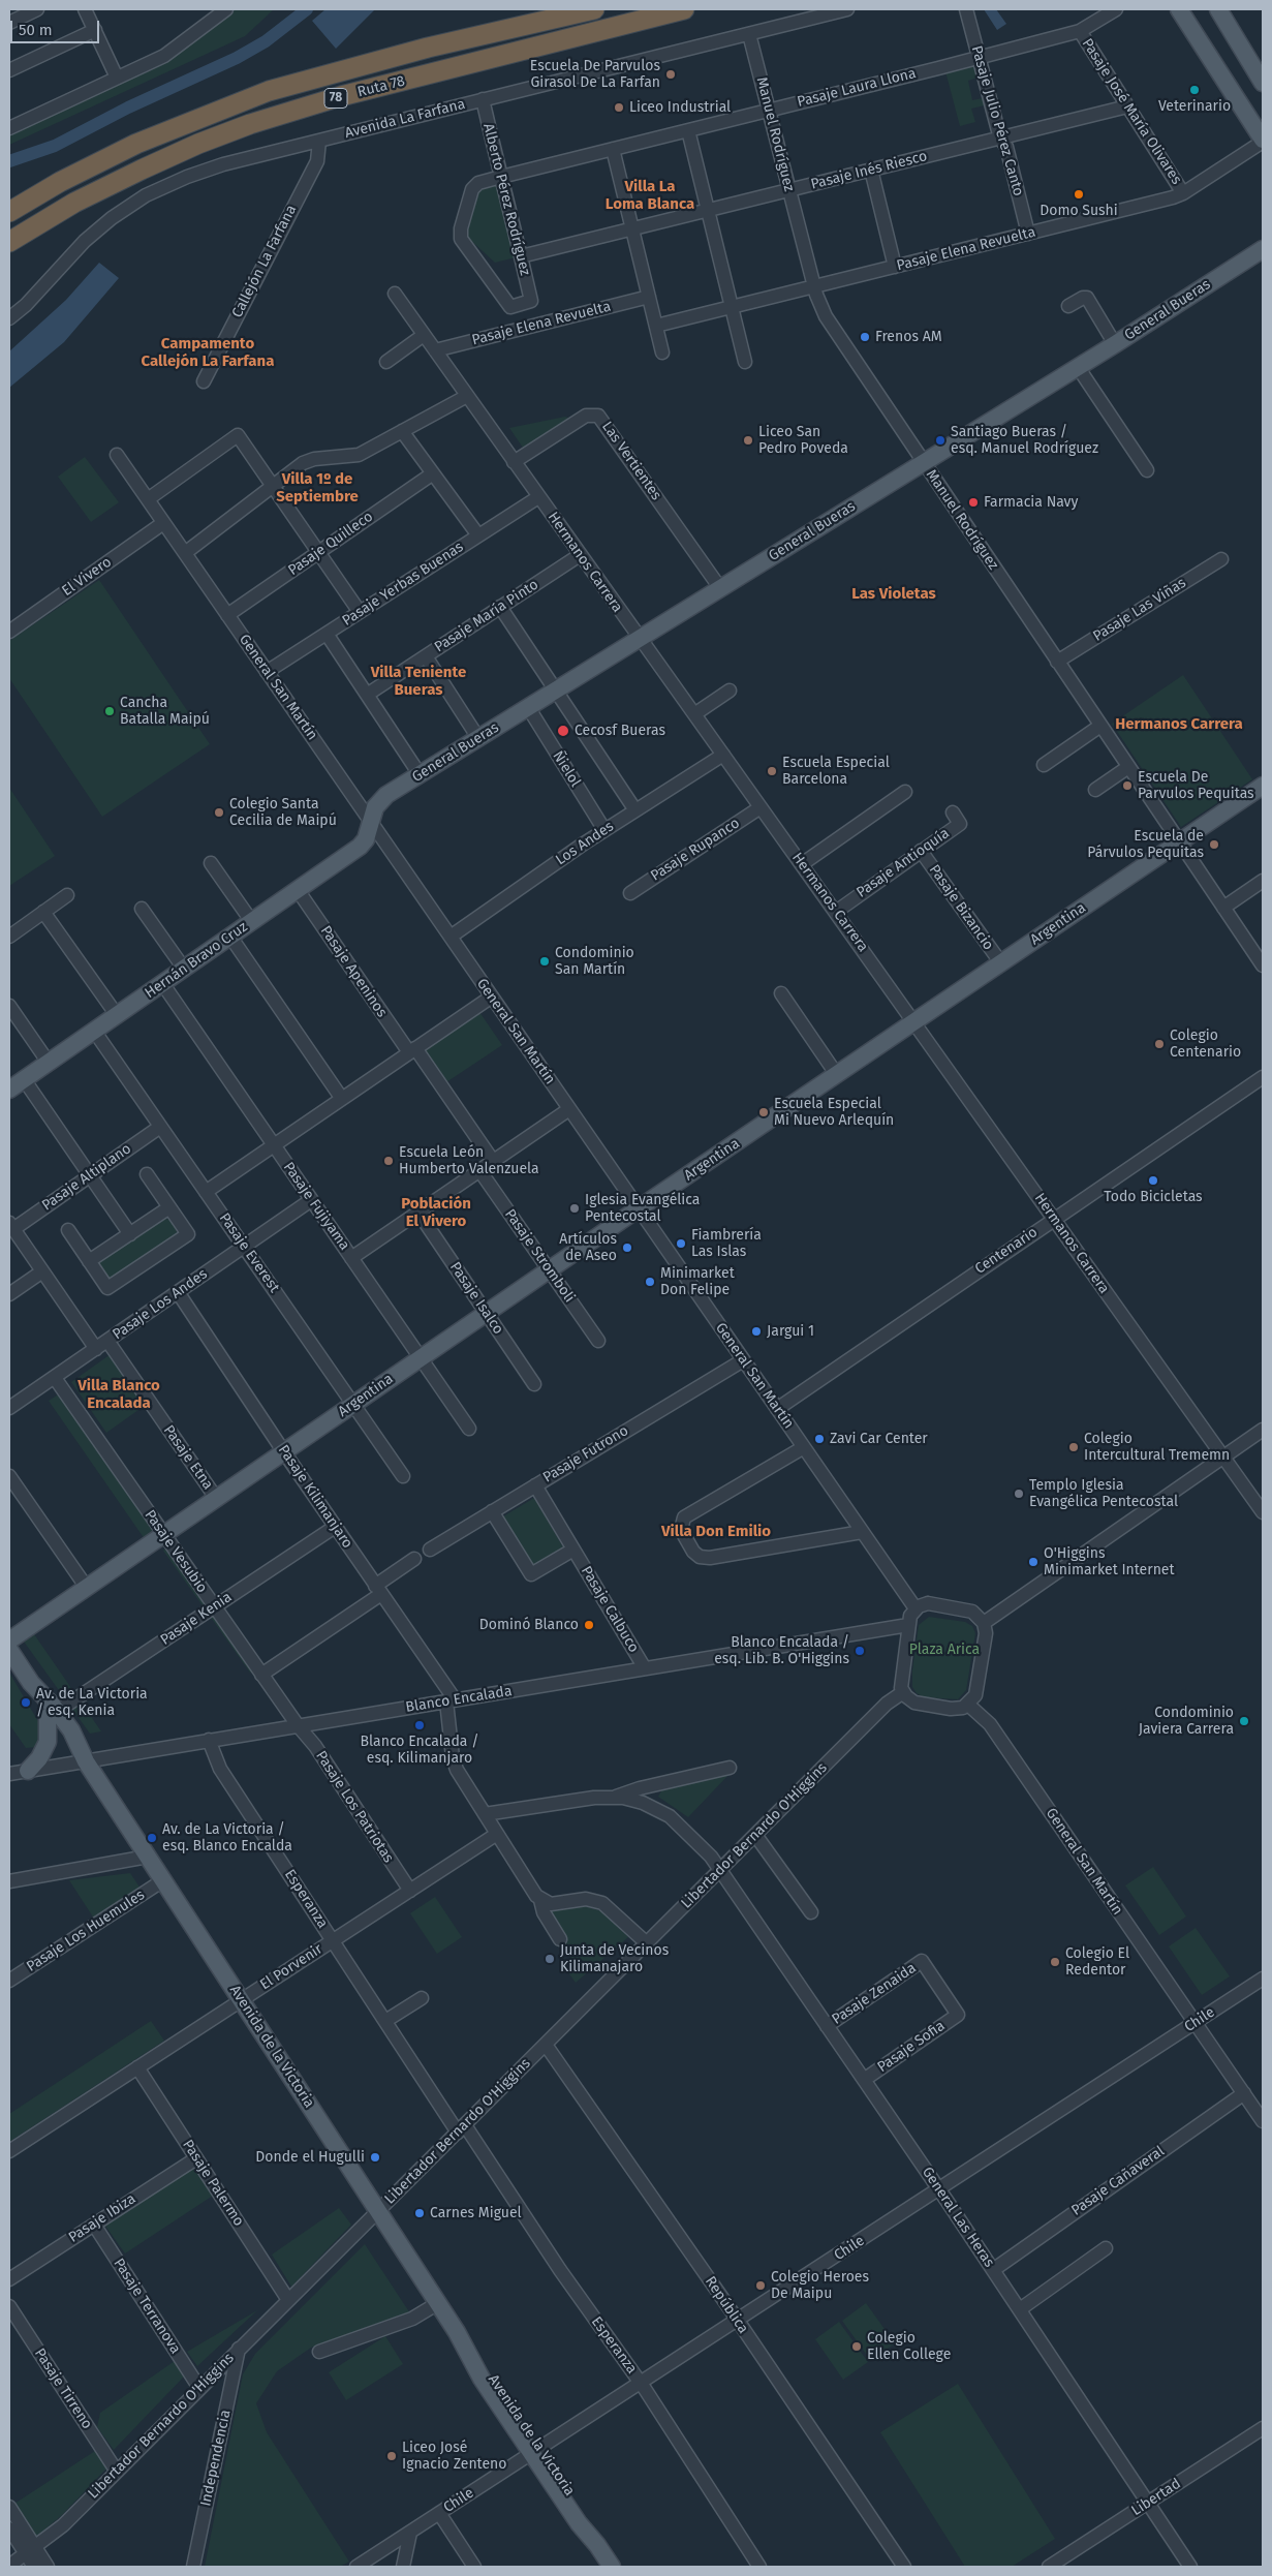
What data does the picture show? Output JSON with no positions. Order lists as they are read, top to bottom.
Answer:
{
  "streets": {
    "highway": ["Ruta 78", "78"],
    "main road": [
      "General Bueras",
      "Argentina",
      "Hernán Bravo Cruz",
      "Avenida de la Victoria"
    ],
    "street": [
      "Pasaje Laura Llona",
      "Pasaje José María Olivares",
      "Avenida La Farfana",
      "Pasaje Julio Pérez Canto",
      "Manuel Rodríguez",
      "Pasaje Inés Riesco",
      "Alberto Pérez Rodríguez",
      "Pasaje Elena Revuelta",
      "Callejón La Farfana",
      "Las Vertientes",
      "Pasaje Quilleco",
      "Hermanos Carrera",
      "El Vivero",
      "Pasaje Yerbas Buenas",
      "Pasaje Las Viñas",
      "Pasaje María Pinto",
      "General San Martín",
      "Ñielol",
      "Los Andes",
      "Pasaje Rupanco",
      "Pasaje Antioquía",
      "Pasaje Bizancio",
      "Pasaje Apeninos",
      "Pasaje Altiplano",
      "Pasaje Fujiyama",
      "Centenario",
      "Pasaje Everest",
      "Pasaje Stromboli",
      "Pasaje Isalco",
      "Pasaje Los Andes",
      "Pasaje Futrono",
      "Pasaje Etna",
      "Pasaje Kilimanjaro",
      "Pasaje Vesubio",
      "Pasaje Calbuco",
      "Pasaje Kenia",
      "Blanco Encalada",
      "Pasaje Los Patriotas",
      "Libertador Bernardo O'Higgins",
      "Esperanza",
      "Pasaje Los Huemules",
      "El Porvenir",
      "Pasaje Zenaida",
      "Chile",
      "Pasaje Sofia",
      "Pasaje Cañaveral",
      "Pasaje Palermo",
      "General Las Heras",
      "Pasaje Ibiza",
      "República",
      "Pasaje Terranova",
      "Pasaje Tirreno",
      "Independencia",
      "Libertad"
    ]
  },
  "crossings": [
    ["Pasaje Laura Llona", "Pasaje José María Olivares"],
    ["Pasaje Laura Llona", "Pasaje Julio Pérez Canto"],
    ["Pasaje Laura Llona", "Manuel Rodríguez"],
    ["Pasaje Laura Llona", "Alberto Pérez Rodríguez"],
    ["Pasaje José María Olivares", "Pasaje Inés Riesco"],
    ["Pasaje José María Olivares", "Pasaje Elena Revuelta"],
    ["Avenida La Farfana", "Manuel Rodríguez"],
    ["Avenida La Farfana", "Alberto Pérez Rodríguez"],
    ["Avenida La Farfana", "Callejón La Farfana"],
    ["Pasaje Julio Pérez Canto", "Pasaje Inés Riesco"],
    ["Pasaje Julio Pérez Canto", "Pasaje Elena Revuelta"],
    ["Manuel Rodríguez", "Pasaje Inés Riesco"],
    ["Manuel Rodríguez", "Pasaje Elena Revuelta"],
    ["Manuel Rodríguez", "General Bueras"],
    ["Manuel Rodríguez", "Pasaje Las Viñas"],
    ["Manuel Rodríguez", "Argentina"],
    ["Pasaje Inés Riesco", "Alberto Pérez Rodríguez"],
    ["Pasaje Elena Revuelta", "Hermanos Carrera"],
    ["General Bueras", "Las Vertientes"],
    ["General Bueras", "Hermanos Carrera"],
    ["General Bueras", "General San Martín"],
    ["General Bueras", "Ñielol"],
    ["General Bueras", "Hernán Bravo Cruz"],
    ["Las Vertientes", "Hermanos Carrera"],
    ["Pasaje Quilleco", "General San Martín"],
    ["Hermanos Carrera", "Pasaje Yerbas Buenas"],
    ["Hermanos Carrera", "Pasaje María Pinto"],
    ["Hermanos Carrera", "Los Andes"],
    ["Hermanos Carrera", "Pasaje Rupanco"],
    ["Hermanos Carrera", "Pasaje Antioquía"],
    ["Hermanos Carrera", "Argentina"],
    ["Hermanos Carrera", "Centenario"],
    ["El Vivero", "General San Martín"],
    ["Pasaje Yerbas Buenas", "General San Martín"],
    ["General San Martín", "Los Andes"],
    ["General San Martín", "Argentina"],
    ["General San Martín", "Hernán Bravo Cruz"],
    ["General San Martín", "Centenario"],
    ["General San Martín", "Pasaje Futrono"],
    ["General San Martín", "Blanco Encalada"],
    ["General San Martín", "Libertador Bernardo O'Higgins"],
    ["General San Martín", "Chile"],
    ["General San Martín", "Pasaje Cañaveral"],
    ["Ñielol", "Los Andes"],
    ["Pasaje Antioquía", "Pasaje Bizancio"],
    ["Pasaje Bizancio", "Argentina"],
    ["Argentina", "Pasaje Fujiyama"],
    ["Argentina", "Pasaje Everest"],
    ["Argentina", "Pasaje Stromboli"],
    ["Argentina", "Pasaje Isalco"],
    ["Argentina", "Pasaje Etna"],
    ["Argentina", "Pasaje Kilimanjaro"],
    ["Argentina", "Pasaje Vesubio"],
    ["Hernán Bravo Cruz", "Pasaje Apeninos"],
    ["Hernán Bravo Cruz", "Pasaje Fujiyama"],
    ["Hernán Bravo Cruz", "Pasaje Everest"],
    ["Pasaje Altiplano", "Pasaje Everest"],
    ["Pasaje Fujiyama", "Pasaje Los Andes"],
    ["Pasaje Everest", "Pasaje Los Andes"],
    ["Pasaje Los Andes", "Pasaje Etna"],
    ["Pasaje Los Andes", "Pasaje Kilimanjaro"],
    ["Pasaje Los Andes", "Pasaje Vesubio"],
    ["Pasaje Futrono", "Pasaje Calbuco"],
    ["Pasaje Kilimanjaro", "Pasaje Kenia"],
    ["Pasaje Kilimanjaro", "Blanco Encalada"],
    ["Pasaje Kilimanjaro", "El Porvenir"],
    ["Pasaje Vesubio", "Pasaje Kenia"],
    ["Pasaje Vesubio", "Blanco Encalada"],
    ["Pasaje Vesubio", "Pasaje Los Patriotas"],
    ["Pasaje Calbuco", "Blanco Encalada"],
    ["Pasaje Kenia", "Avenida de la Victoria"],
    ["Blanco Encalada", "Pasaje Los Patriotas"],
    ["Blanco Encalada", "Libertador Bernardo O'Higgins"],
    ["Blanco Encalada", "Esperanza"],
    ["Blanco Encalada", "Avenida de la Victoria"],
    ["Pasaje Los Patriotas", "El Porvenir"],
    ["Libertador Bernardo O'Higgins", "Esperanza"],
    ["Libertador Bernardo O'Higgins", "Avenida de la Victoria"],
    ["Libertador Bernardo O'Higgins", "Pasaje Palermo"],
    ["Libertador Bernardo O'Higgins", "General Las Heras"],
    ["Libertador Bernardo O'Higgins", "República"],
    ["Libertador Bernardo O'Higgins", "Pasaje Terranova"],
    ["Libertador Bernardo O'Higgins", "Pasaje Tirreno"],
    ["Libertador Bernardo O'Higgins", "Independencia"],
    ["Esperanza", "El Porvenir"],
    ["Esperanza", "Chile"],
    ["Pasaje Los Huemules", "Avenida de la Victoria"],
    ["El Porvenir", "Avenida de la Victoria"],
    ["El Porvenir", "Pasaje Palermo"],
    ["Pasaje Zenaida", "Pasaje Sofia"],
    ["Pasaje Zenaida", "General Las Heras"],
    ["Chile", "Avenida de la Victoria"],
    ["Chile", "General Las Heras"],
    ["Chile", "República"],
    ["Pasaje Sofia", "General Las Heras"],
    ["Pasaje Cañaveral", "General Las Heras"],
    ["Pasaje Palermo", "Pasaje Ibiza"],
    ["General Las Heras", "Libertad"],
    ["Pasaje Ibiza", "Pasaje Terranova"]
  ],
  "districts": [
    "Villa La Loma Blanca",
    "Campamento Callejón La Farfana",
    "Villa 1º de Septiembre",
    "Las Violetas",
    "Villa Teniente Bueras",
    "Hermanos Carrera",
    "Población El Vivero",
    "Villa Blanco Encalada",
    "Villa Don Emilio"
  ],
  "parks": ["Plaza Arica"],
  "places": [
    "Escuela De Parvulos Girasol De La Farfan",
    "Veterinario",
    "Liceo Industrial",
    "Domo Sushi",
    "Frenos AM",
    "Liceo San Pedro Poveda",
    "Santiago Bueras / esq. Manuel Rodríguez",
    "Farmacia Navy",
    "Cancha Batalla Maipú",
    "Cecosf Bueras",
    "Escuela Especial Barcelona",
    "Escuela De Parvulos Pequitas",
    "Colegio Santa Cecilia de Maipú",
    "Escuela de Párvulos Pequitas",
    "Condominio San Martín",
    "Colegio Centenario",
    "Escuela Especial Mi Nuevo Arlequín",
    "Escuela León Humberto Valenzuela",
    "Todo Bicicletas",
    "Iglesia Evangélica Pentecostal",
    "Fiambrería Las Islas",
    "Artículos de Aseo",
    "Minimarket Don Felipe",
    "Jargui 1",
    "Zavi Car Center",
    "Colegio Intercultural Trememn",
    "Templo Iglesia Evangélica Pentecostal",
    "O'Higgins Minimarket Internet",
    "Dominó Blanco",
    "Blanco Encalada / esq. Lib. B. O'Higgins",
    "Av. de La Victoria / esq. Kenia",
    "Condominio Javiera Carrera",
    "Blanco Encalada / esq. Kilimanjaro",
    "Av. de La Victoria / esq. Blanco Encalda",
    "Junta de Vecinos Kilimanajaro",
    "Colegio El Redentor",
    "Donde el Hugulli",
    "Carnes Miguel",
    "Colegio Heroes De Maipu",
    "Colegio Ellen College",
    "Liceo José Ignacio Zenteno"
  ],
  "scale_bar": "50 m"
}
